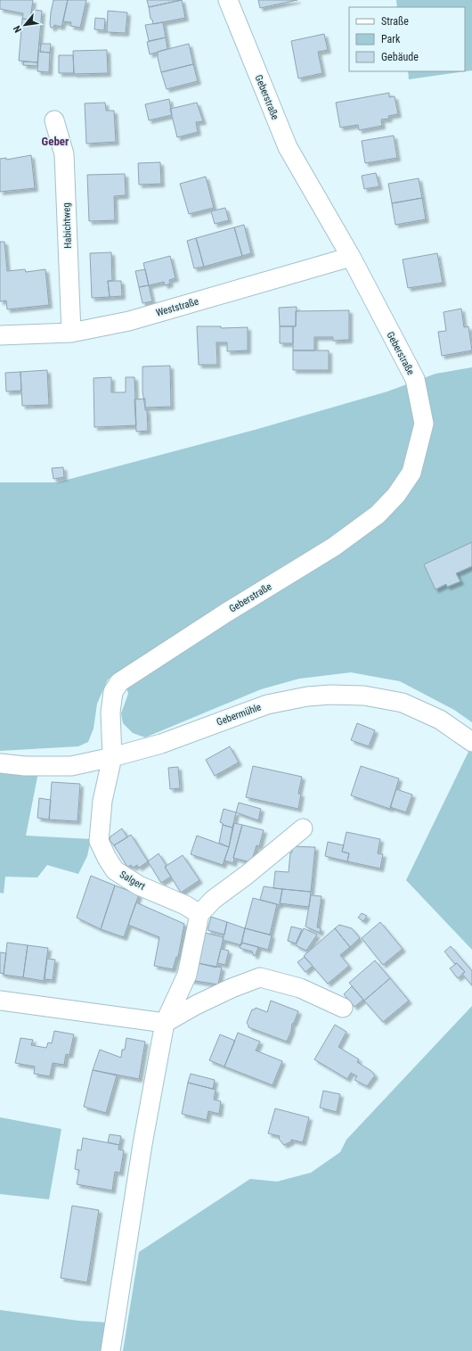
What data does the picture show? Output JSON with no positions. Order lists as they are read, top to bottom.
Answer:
{
  "streets": {
    "street": [
      "Geberstraße",
      "Habichtweg",
      "Weststraße",
      "Gebermühle",
      "Salgert"
    ]
  },
  "crossings": [
    ["Geberstraße", "Weststraße"],
    ["Geberstraße", "Gebermühle"],
    ["Geberstraße", "Salgert"],
    ["Habichtweg", "Weststraße"],
    ["Gebermühle", "Salgert"]
  ],
  "districts": ["Geber"],
  "legend": ["Straße", "Park", "Gebäude"],
  "north": "bottom left"
}
